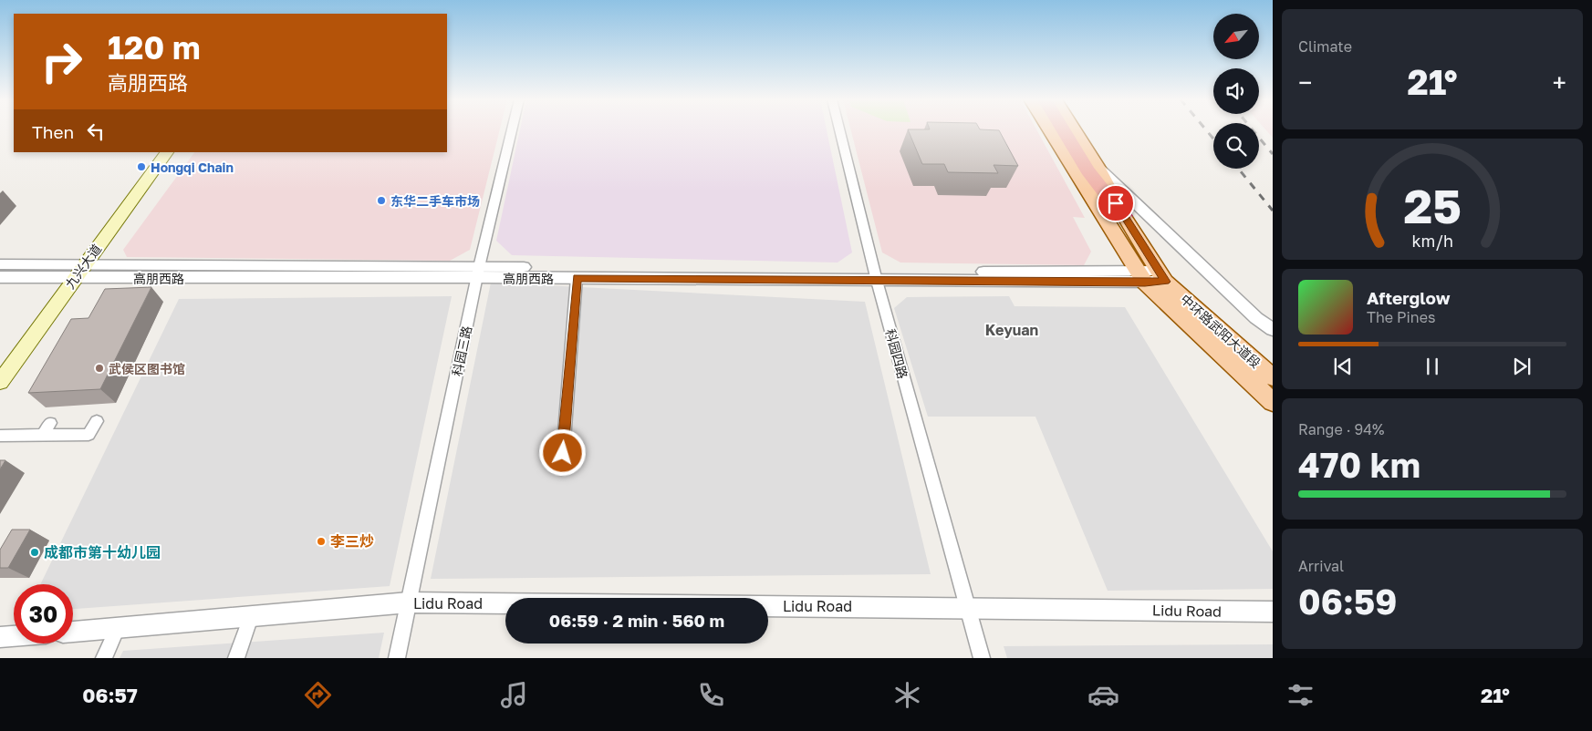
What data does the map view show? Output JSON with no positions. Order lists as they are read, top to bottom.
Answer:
{
  "streets": {
    "main road": ["九兴大道", "中环路武阳大道段"],
    "street": [
      "高朋西路",
      "科园三路",
      "科园四路",
      "Lidu Road"
    ]
  },
  "crossings": [
    ["九兴大道", "高朋西路"],
    ["高朋西路", "中环路武阳大道段"],
    ["高朋西路", "科园三路"],
    ["高朋西路", "科园四路"],
    ["科园三路", "Lidu Road"],
    ["科园四路", "Lidu Road"]
  ],
  "districts": ["Keyuan"],
  "places": [
    "Hongqi Chain",
    "东华二手车市场",
    "武侯区图书馆",
    "李三炒",
    "成都市第十幼儿园"
  ],
  "north": "bottom left",
  "page": {
    "tile": [
      "Climate",
      ["Range · 94%", "470 km"],
      ["Arrival", "06:59"]
    ],
    "turn": ["120 m", "高朋西路"],
    "heat": ["−", "21°", "+"],
    "then": "Then",
    "song": ["Afterglow", "The Pines"],
    "limit": "30",
    "trip": "06:59 · 2 min · 560 m",
    "tabs": ["06:57", "21°"],
    "gauge": ["25", "km/h"]
  }
}
